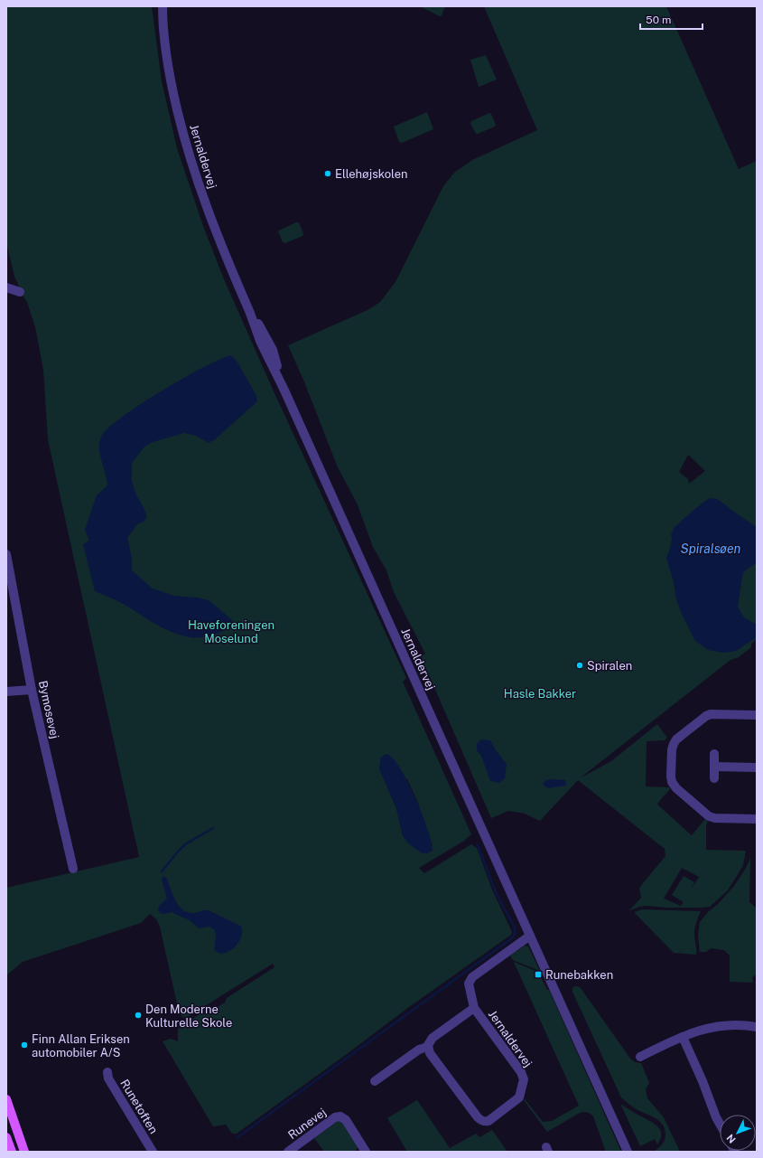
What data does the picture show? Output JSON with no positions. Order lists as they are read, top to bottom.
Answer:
{
  "streets": {
    "street": [
      "Jernaldervej",
      "Bymosevej",
      "Runetoften",
      "Runevej"
    ]
  },
  "water": ["Spiralsøen"],
  "parks": ["Haveforeningen Moselund", "Hasle Bakker"],
  "places": {
    "other": [
      "Ellehøjskolen",
      "Spiralen",
      "Den Moderne Kulturelle Skole",
      "Finn Allan Eriksen automobiler A/S"
    ],
    "transit": ["Runebakken"]
  },
  "scale_bar": "50 m",
  "north": "bottom left"
}
